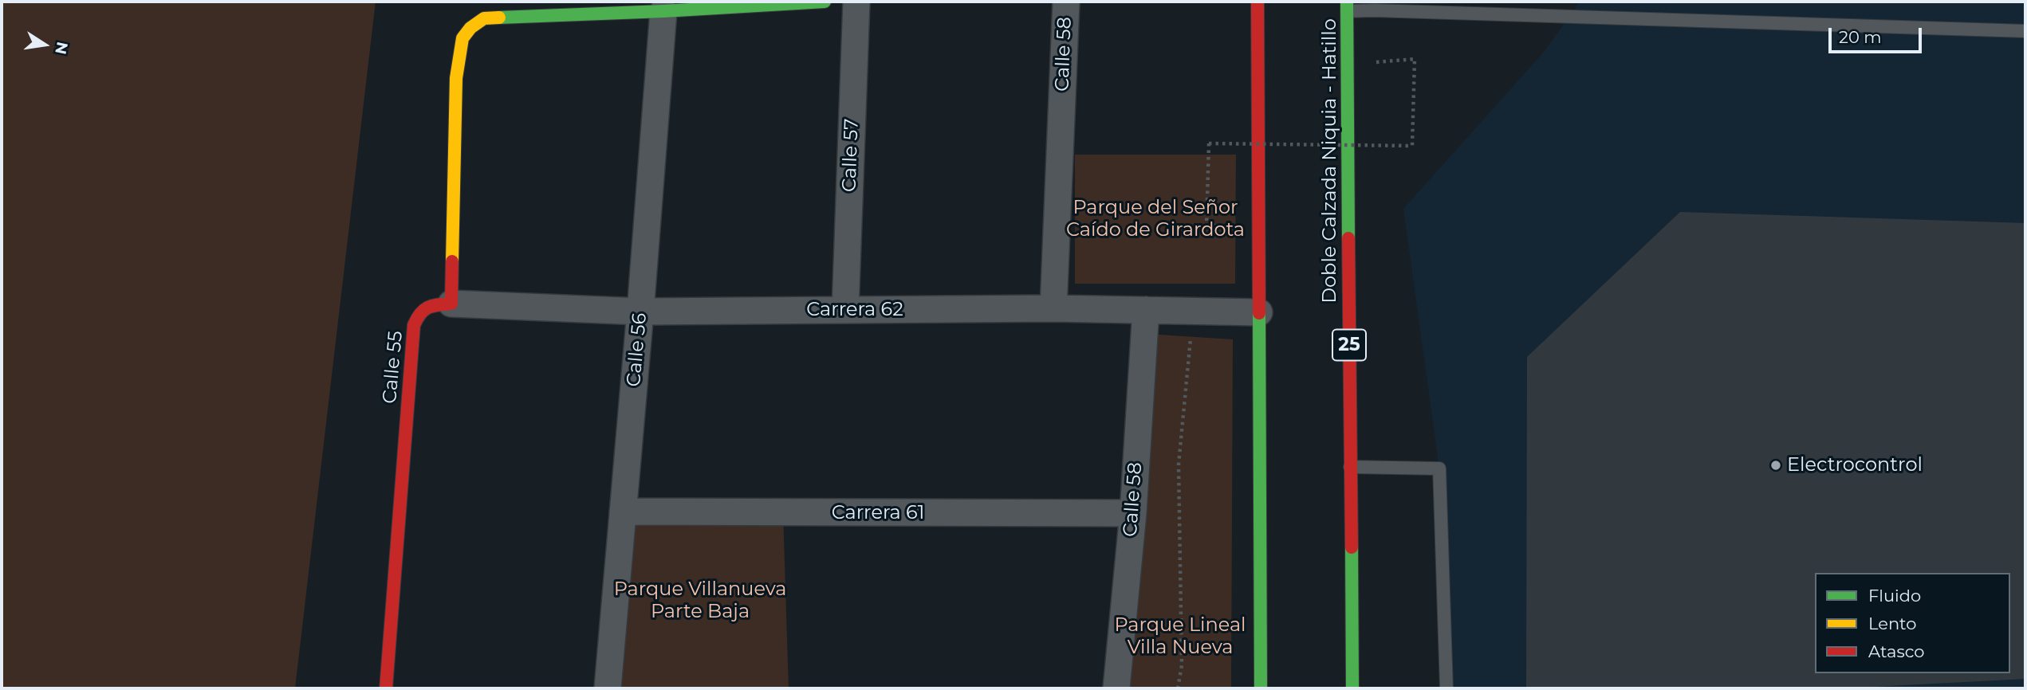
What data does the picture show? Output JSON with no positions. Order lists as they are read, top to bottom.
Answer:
{
  "streets": {
    "main road": ["Doble Calzada Niquia - Hatillo", "25", "Calle 55"],
    "street": [
      "Calle 58",
      "Calle 57",
      "Carrera 62",
      "Calle 56",
      "Carrera 61"
    ]
  },
  "crossings": [
    ["Calle 58", "Carrera 62"],
    ["Calle 58", "Carrera 61"],
    ["Calle 57", "Carrera 62"],
    ["Carrera 62", "Calle 56"],
    ["Carrera 62", "Calle 55"],
    ["Calle 56", "Carrera 61"]
  ],
  "parks": ["Parque del Señor Caído de Girardota", "Parque Villanueva Parte Baja", "Parque Lineal Villa Nueva"],
  "places": ["Electrocontrol"],
  "legend": ["Fluido", "Lento", "Atasco"],
  "scale_bar": "20 m",
  "north": "right"
}
